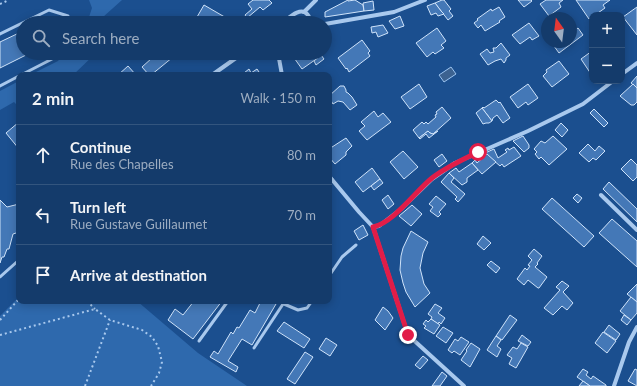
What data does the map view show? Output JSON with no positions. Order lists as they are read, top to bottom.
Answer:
{
  "north": "top",
  "page": {
    "map_buttons": ["+", "−"],
    "search": "Search here",
    "heading": ["2 min", "Walk · 150 m"],
    "list": [
      ["Continue", "Rue des Chapelles", "80 m"],
      ["Turn left", "Rue Gustave Guillaumet", "70 m"],
      "Arrive at destination"
    ]
  }
}
